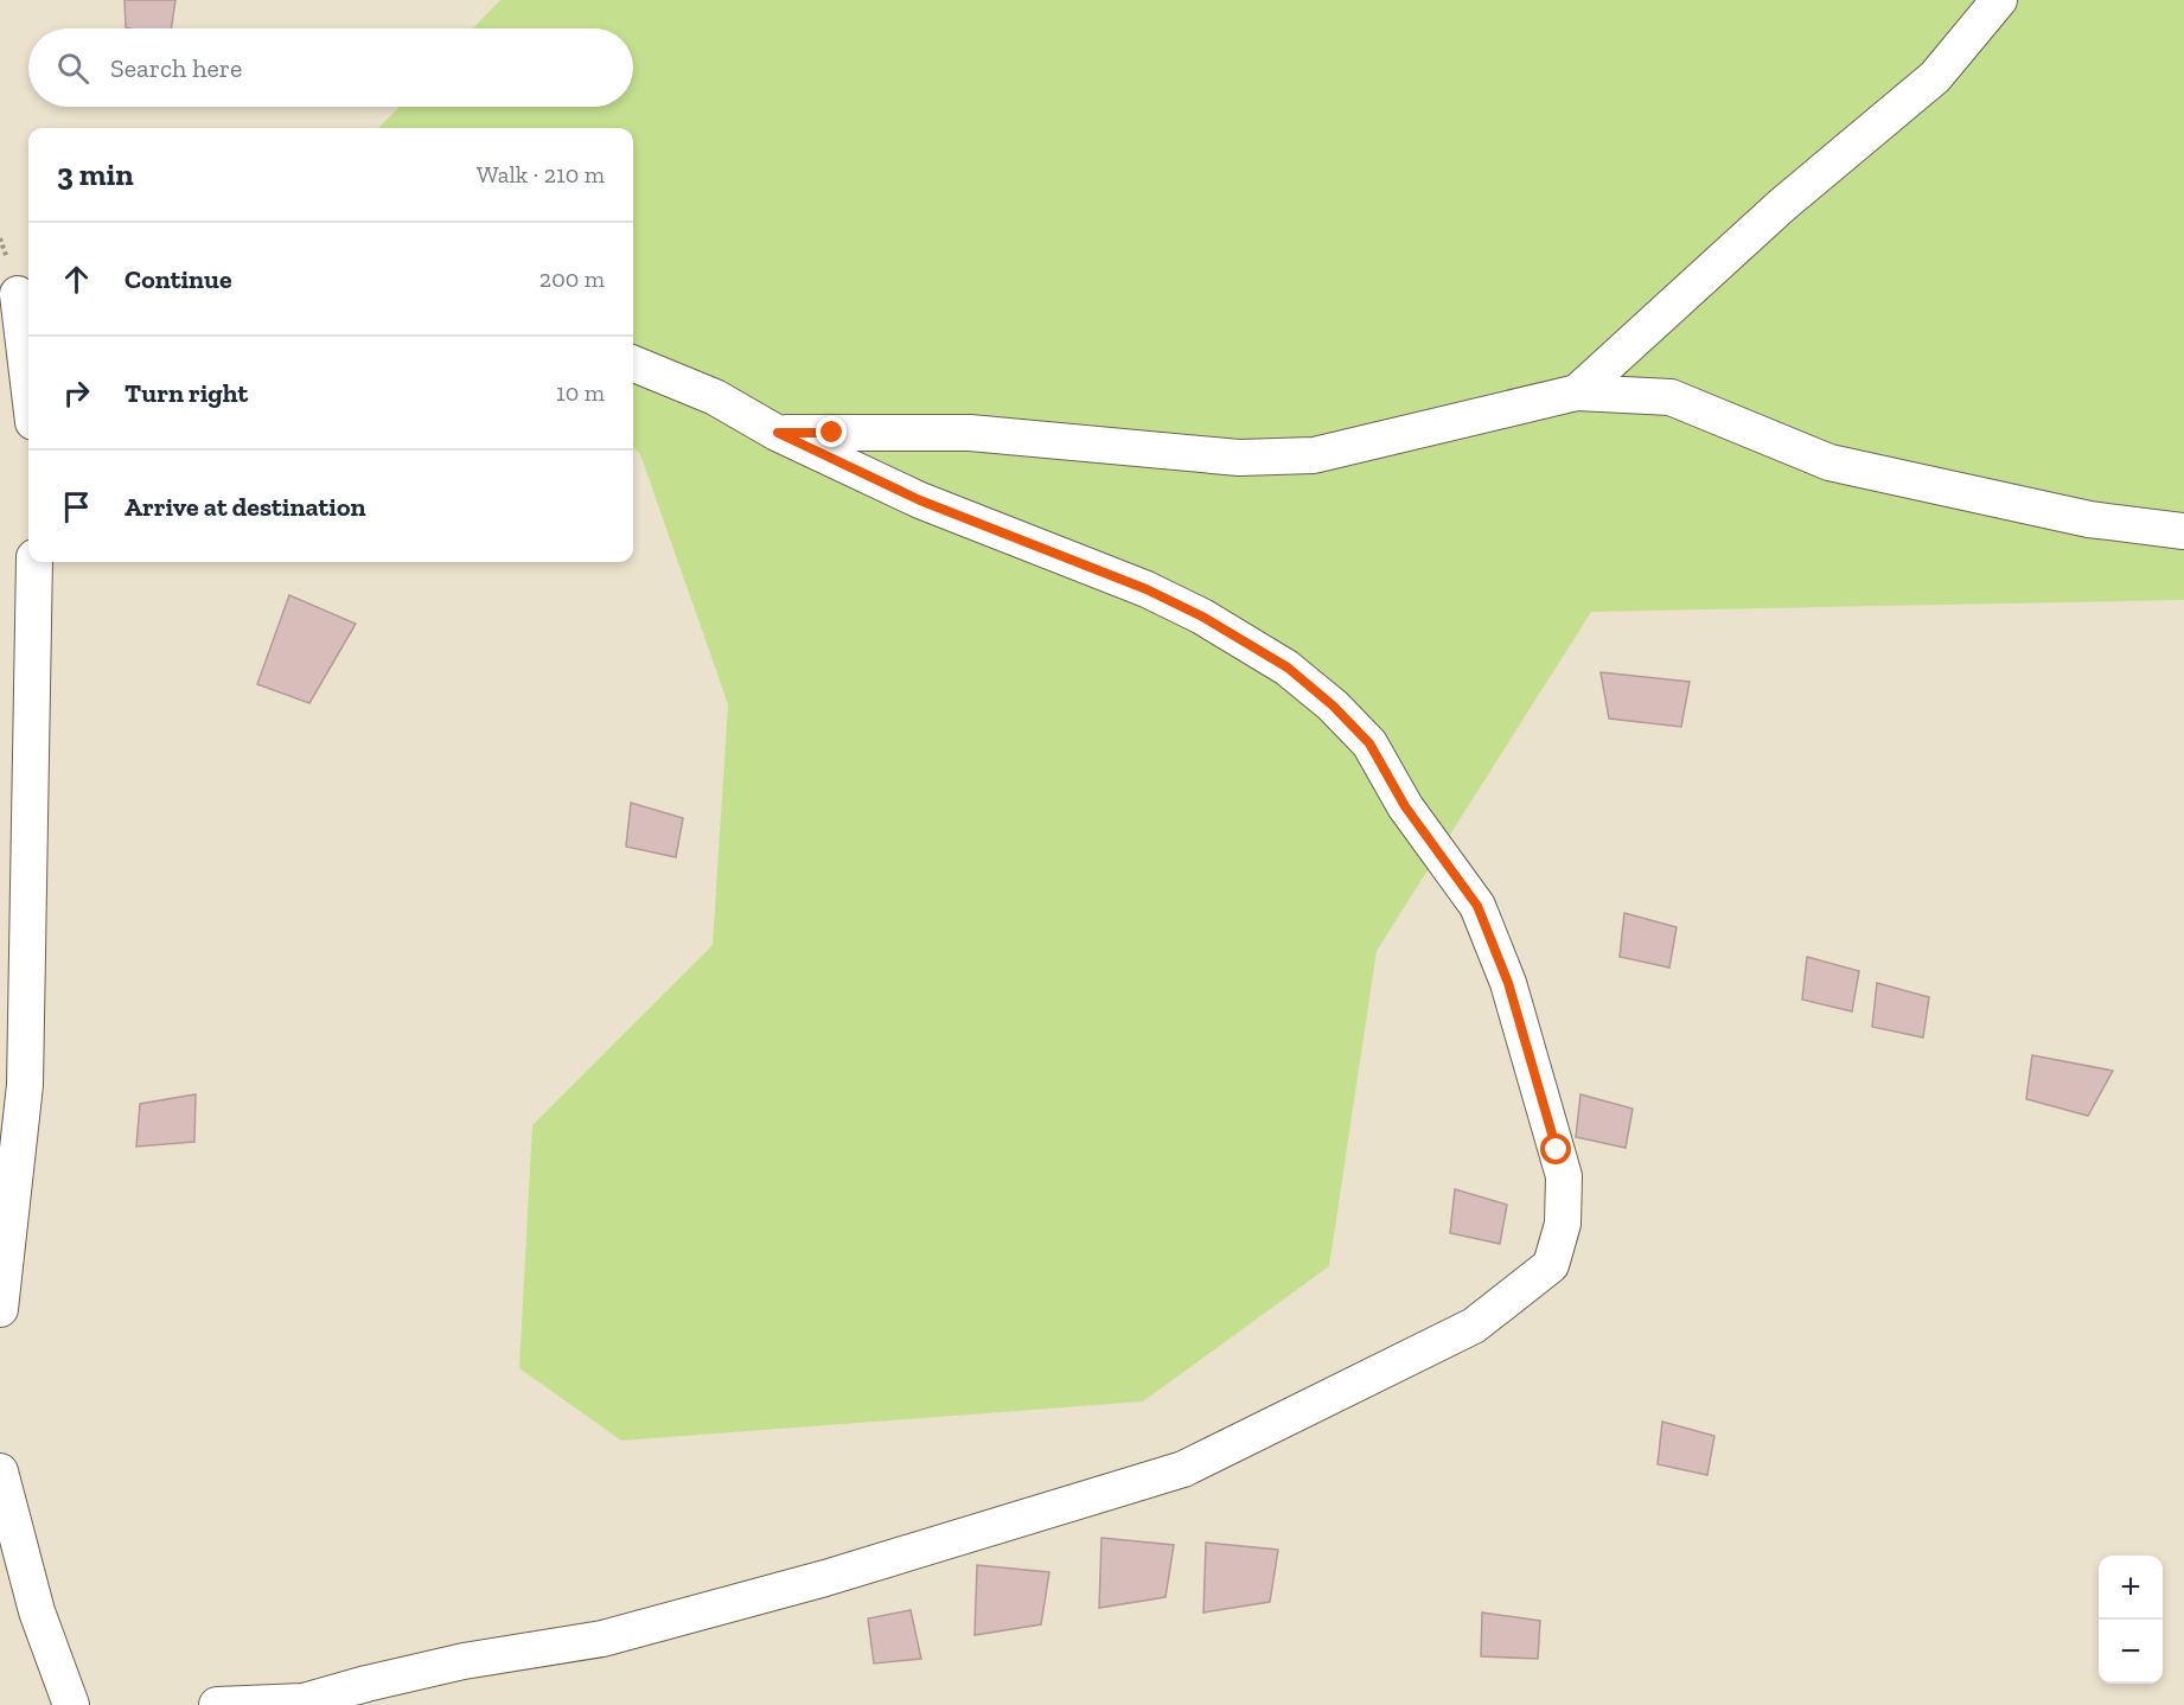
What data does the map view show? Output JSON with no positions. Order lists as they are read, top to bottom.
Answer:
{
  "page": {
    "search": "Search here",
    "heading": ["3 min", "Walk · 210 m"],
    "list": [
      ["Continue", "200 m"],
      ["Turn right", "10 m"],
      "Arrive at destination"
    ],
    "map_buttons": ["+", "−"]
  }
}
